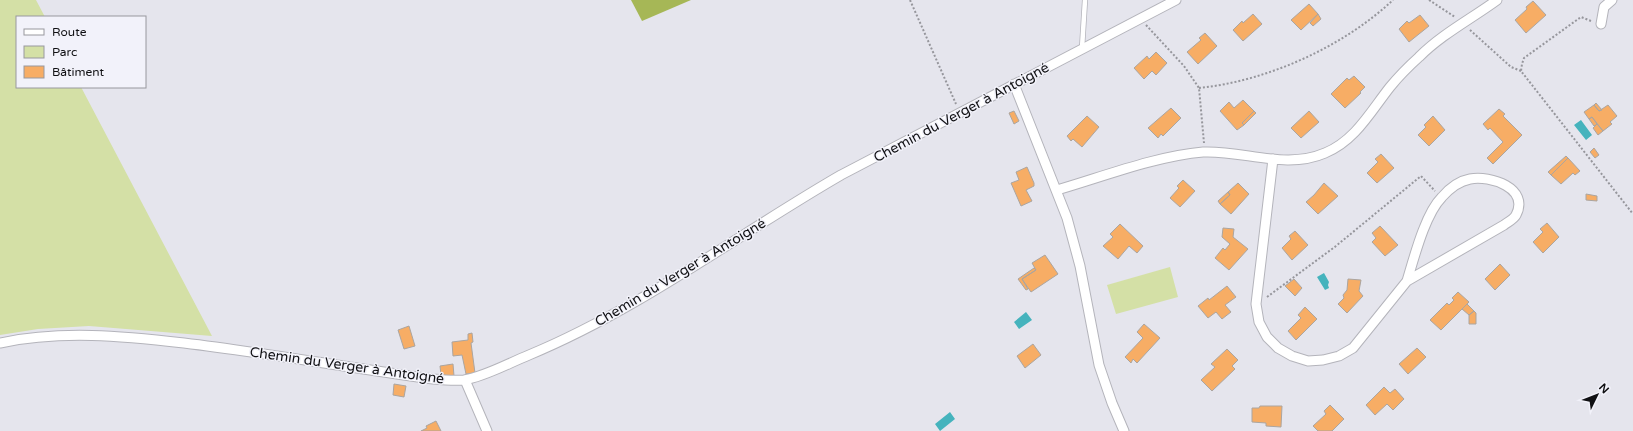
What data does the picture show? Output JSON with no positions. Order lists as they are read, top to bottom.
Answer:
{
  "streets": {
    "street": ["Chemin du Verger à Antoigné"]
  },
  "legend": ["Route", "Parc", "Bâtiment"],
  "north": "top right"
}
